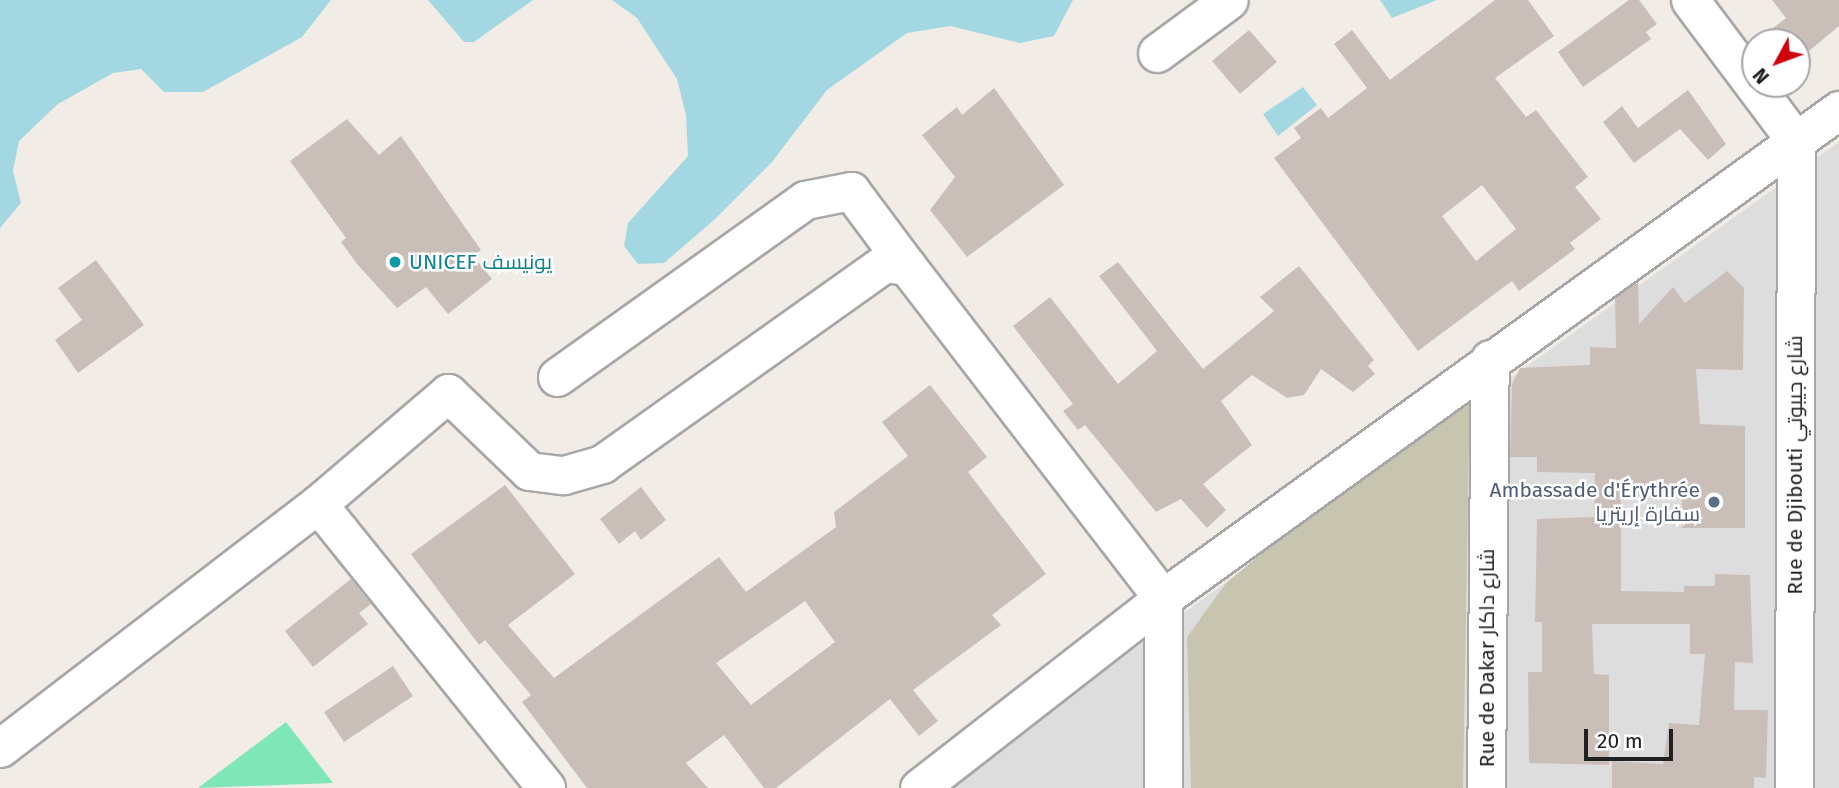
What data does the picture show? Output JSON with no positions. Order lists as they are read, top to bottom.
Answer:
{
  "streets": {
    "street": ["Rue de Djibouti شارع جيبوتي", "Rue de Dakar شارع داكار"]
  },
  "places": ["UNICEF يونيسف", "Ambassade d'Érythrée سفارة إريتريا"],
  "scale_bar": "20 m",
  "north": "bottom left"
}
